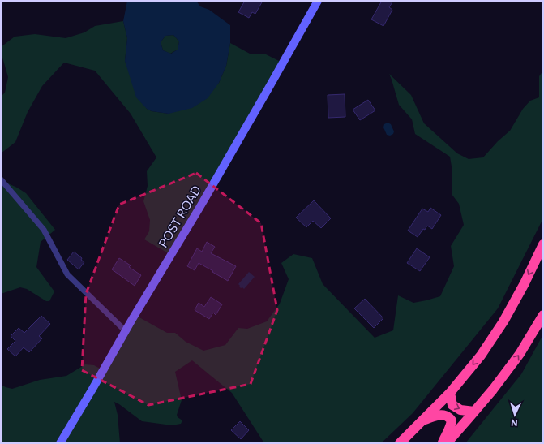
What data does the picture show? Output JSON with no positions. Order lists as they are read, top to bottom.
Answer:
{
  "streets": {
    "street": ["POST ROAD"]
  },
  "north": "bottom"
}
